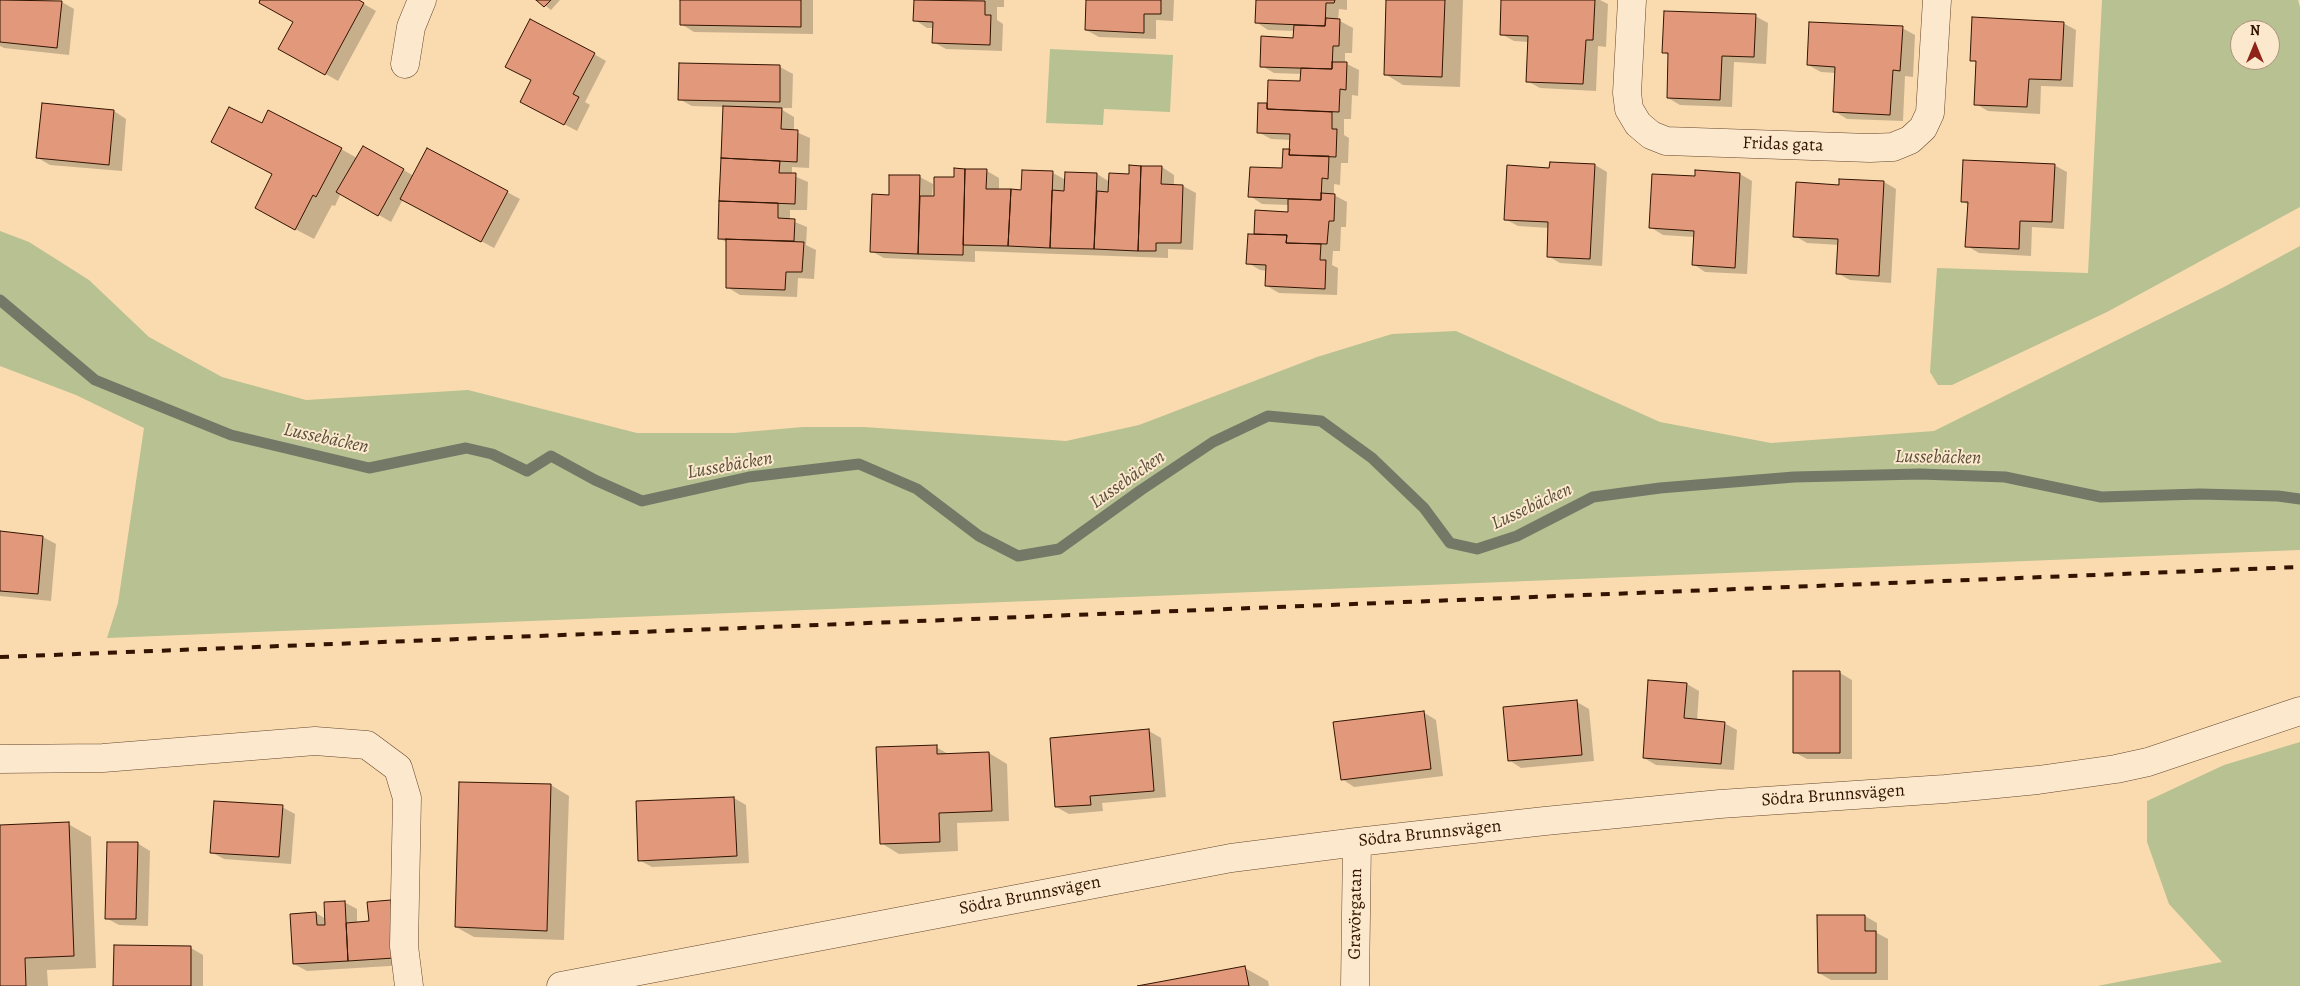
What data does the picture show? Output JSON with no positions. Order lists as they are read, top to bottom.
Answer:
{
  "streets": {
    "street": ["Fridas gata", "Södra Brunnsvägen", "Gravörgatan"]
  },
  "crossings": [
    ["Södra Brunnsvägen", "Gravörgatan"]
  ],
  "water": ["Lussebäcken"],
  "north": "top"
}
